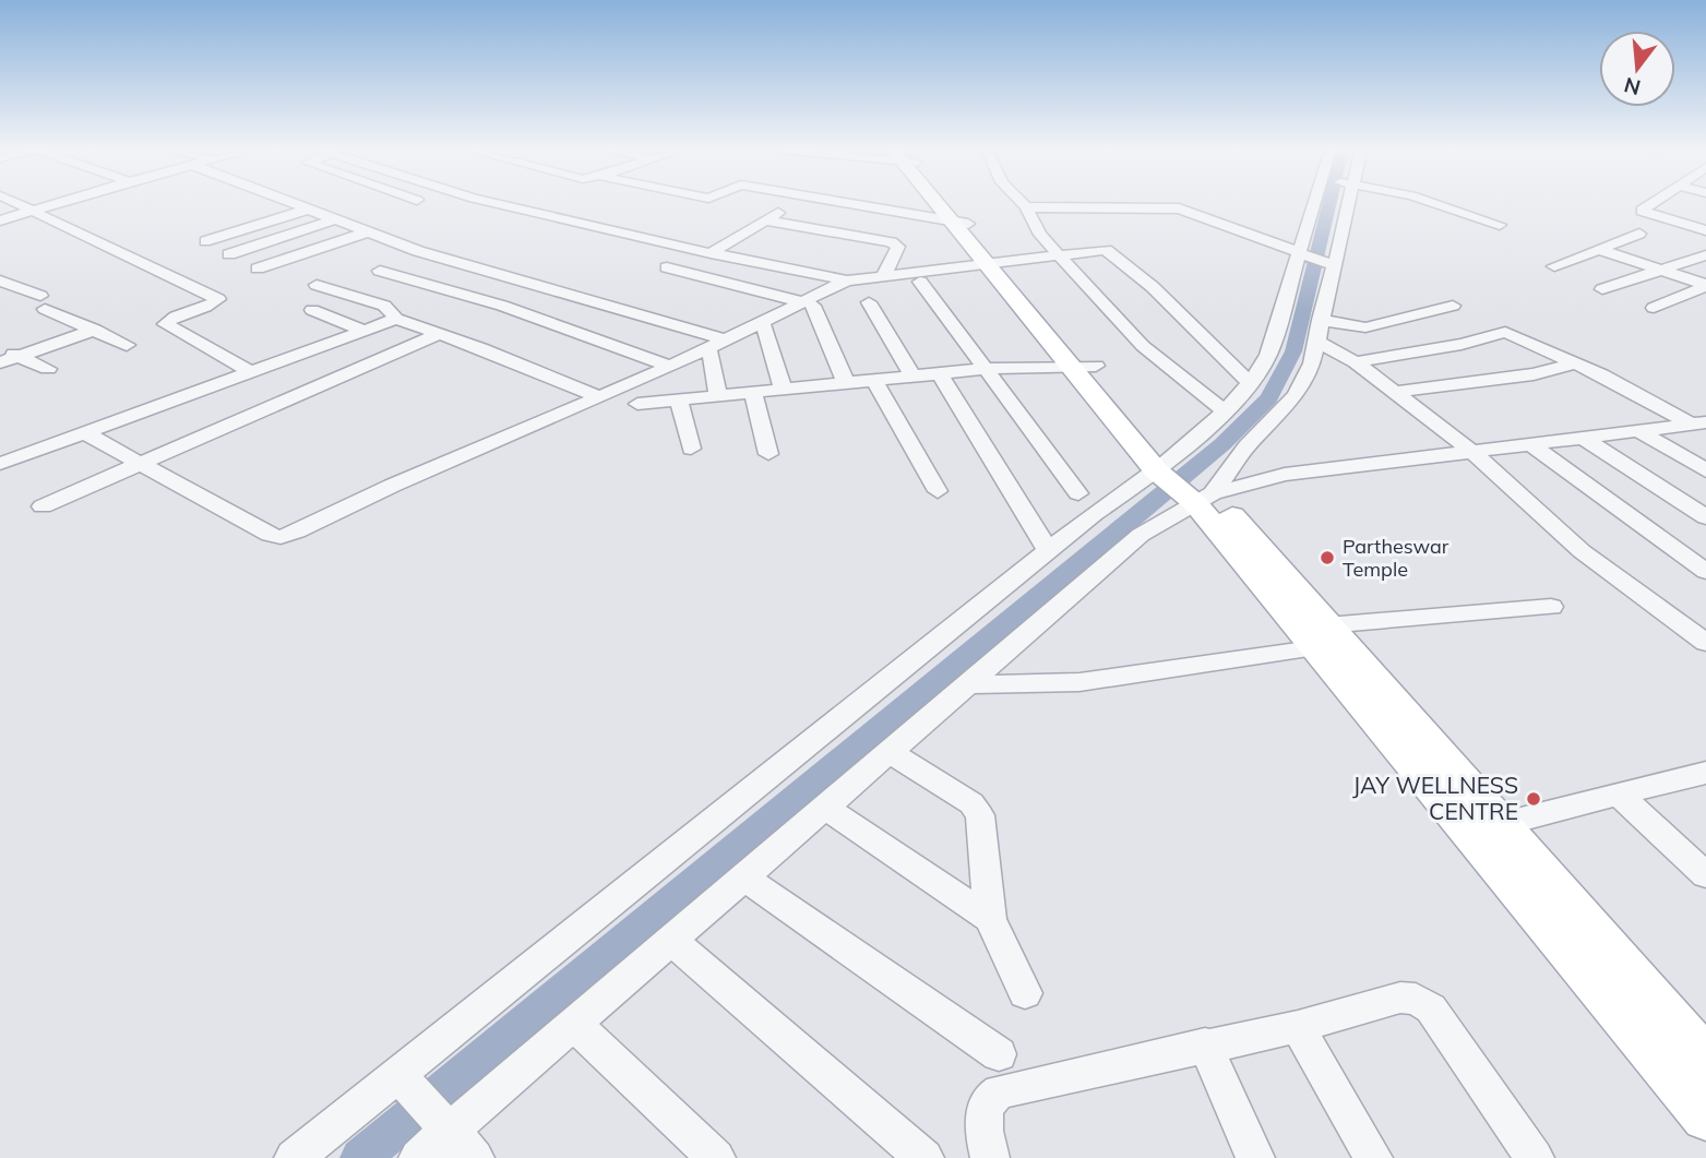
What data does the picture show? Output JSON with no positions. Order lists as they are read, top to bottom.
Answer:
{
  "places": ["Partheswar Temple", "JAY WELLNESS CENTRE"],
  "north": "bottom"
}
